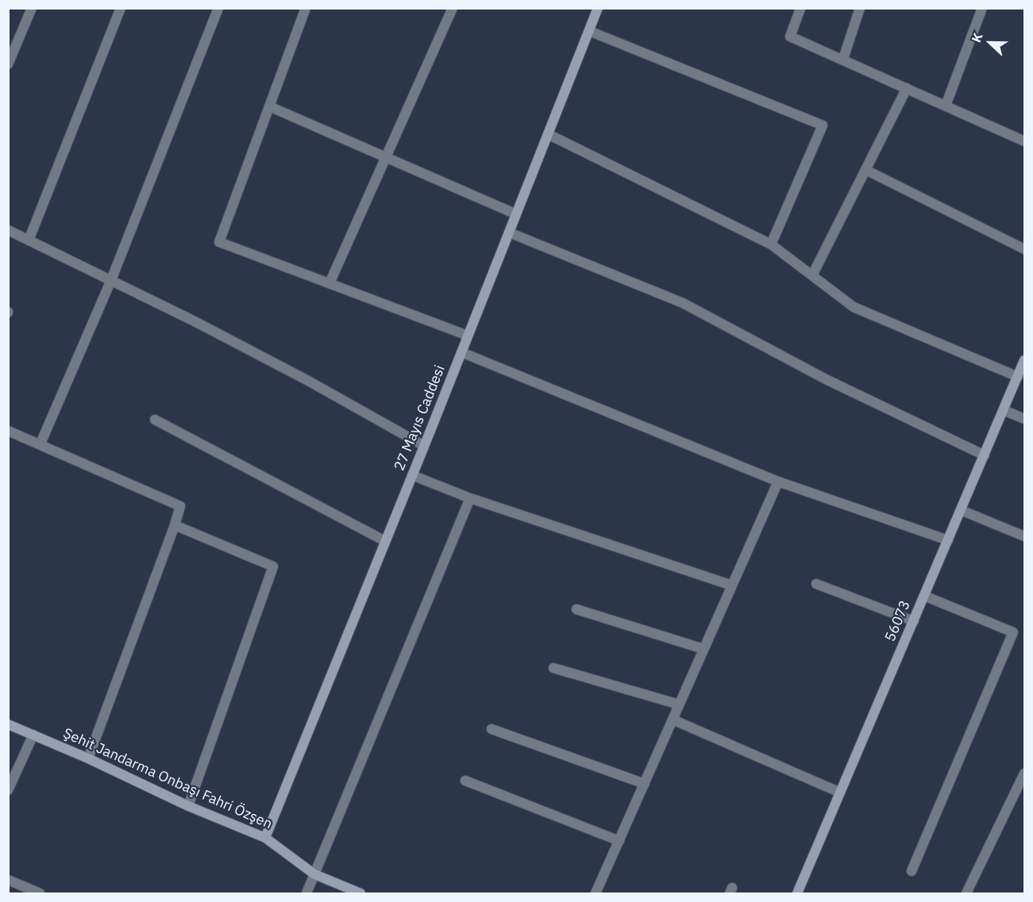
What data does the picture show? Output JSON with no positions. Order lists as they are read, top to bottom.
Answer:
{
  "streets": {
    "street": ["27 Mayıs Caddesi", "56073", "Şehit Jandarma Onbaşı Fahri Özşen"]
  },
  "crossings": [
    ["27 Mayıs Caddesi", "Şehit Jandarma Onbaşı Fahri Özşen"]
  ],
  "north": "left"
}
